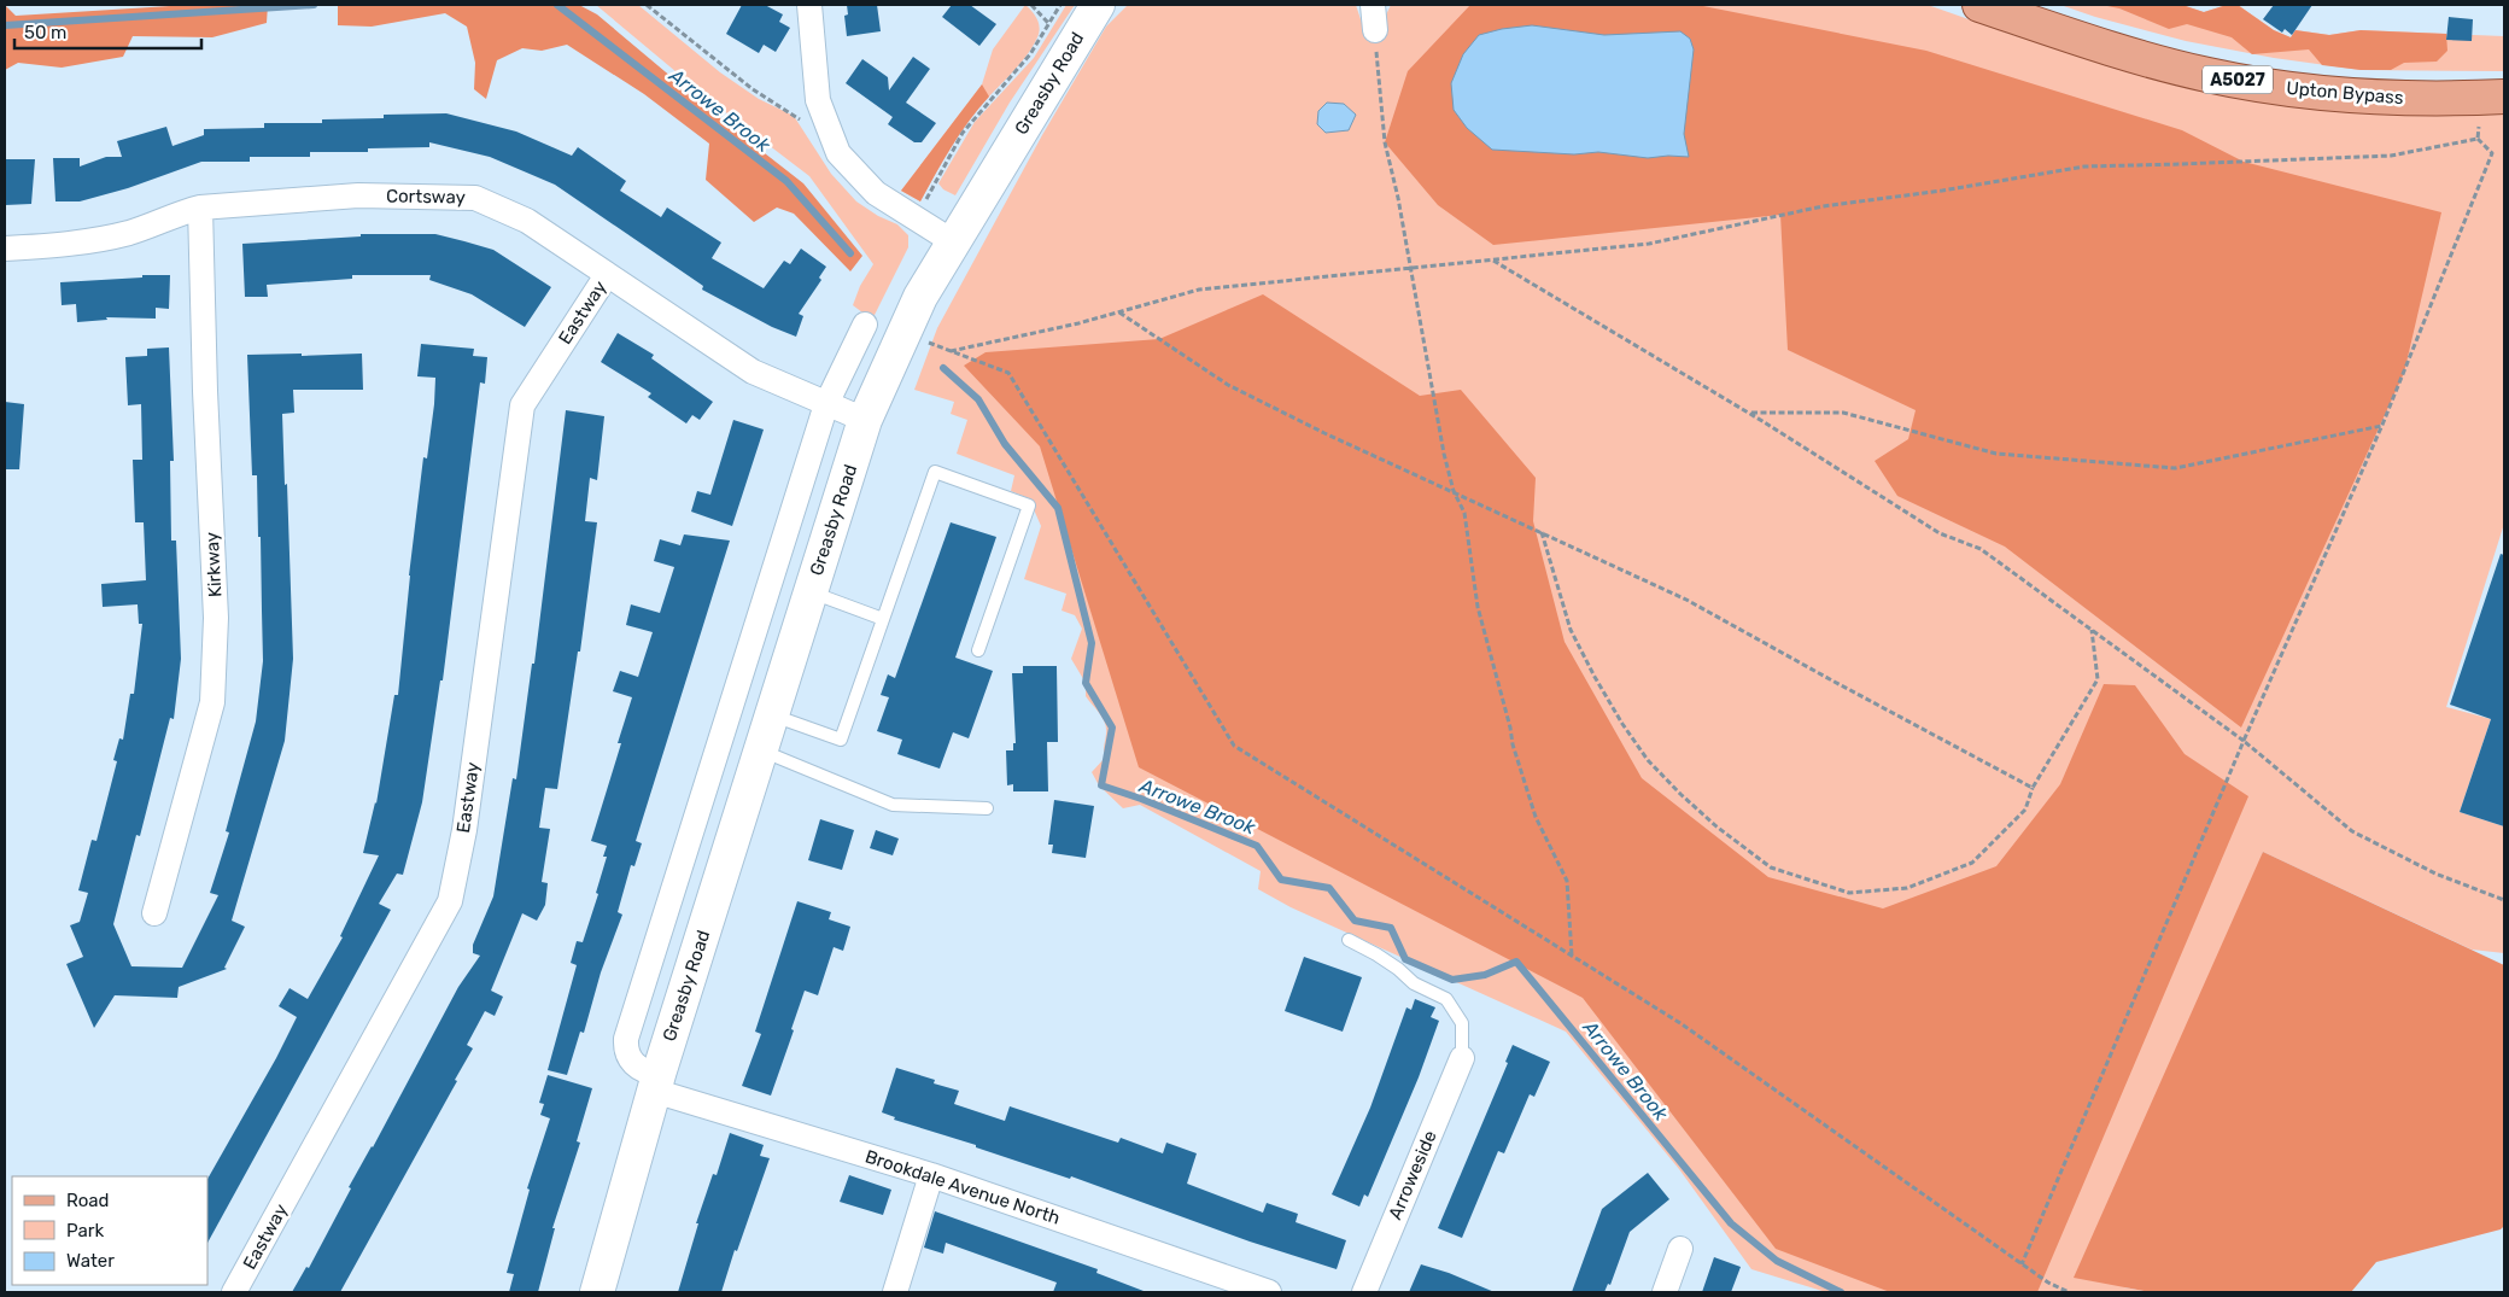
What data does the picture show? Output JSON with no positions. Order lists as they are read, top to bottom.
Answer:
{
  "streets": {
    "main road": ["A5027", "Greasby Road", "Upton Bypass"],
    "street": [
      "Cortsway",
      "Eastway",
      "Kirkway",
      "Arroweside",
      "Brookdale Avenue North"
    ]
  },
  "crossings": [
    ["Greasby Road", "Cortsway"],
    ["Greasby Road", "Brookdale Avenue North"],
    ["Cortsway", "Eastway"],
    ["Cortsway", "Kirkway"]
  ],
  "water": ["Arrowe Brook"],
  "legend": ["Road", "Park", "Water"],
  "scale_bar": "50 m"
}
